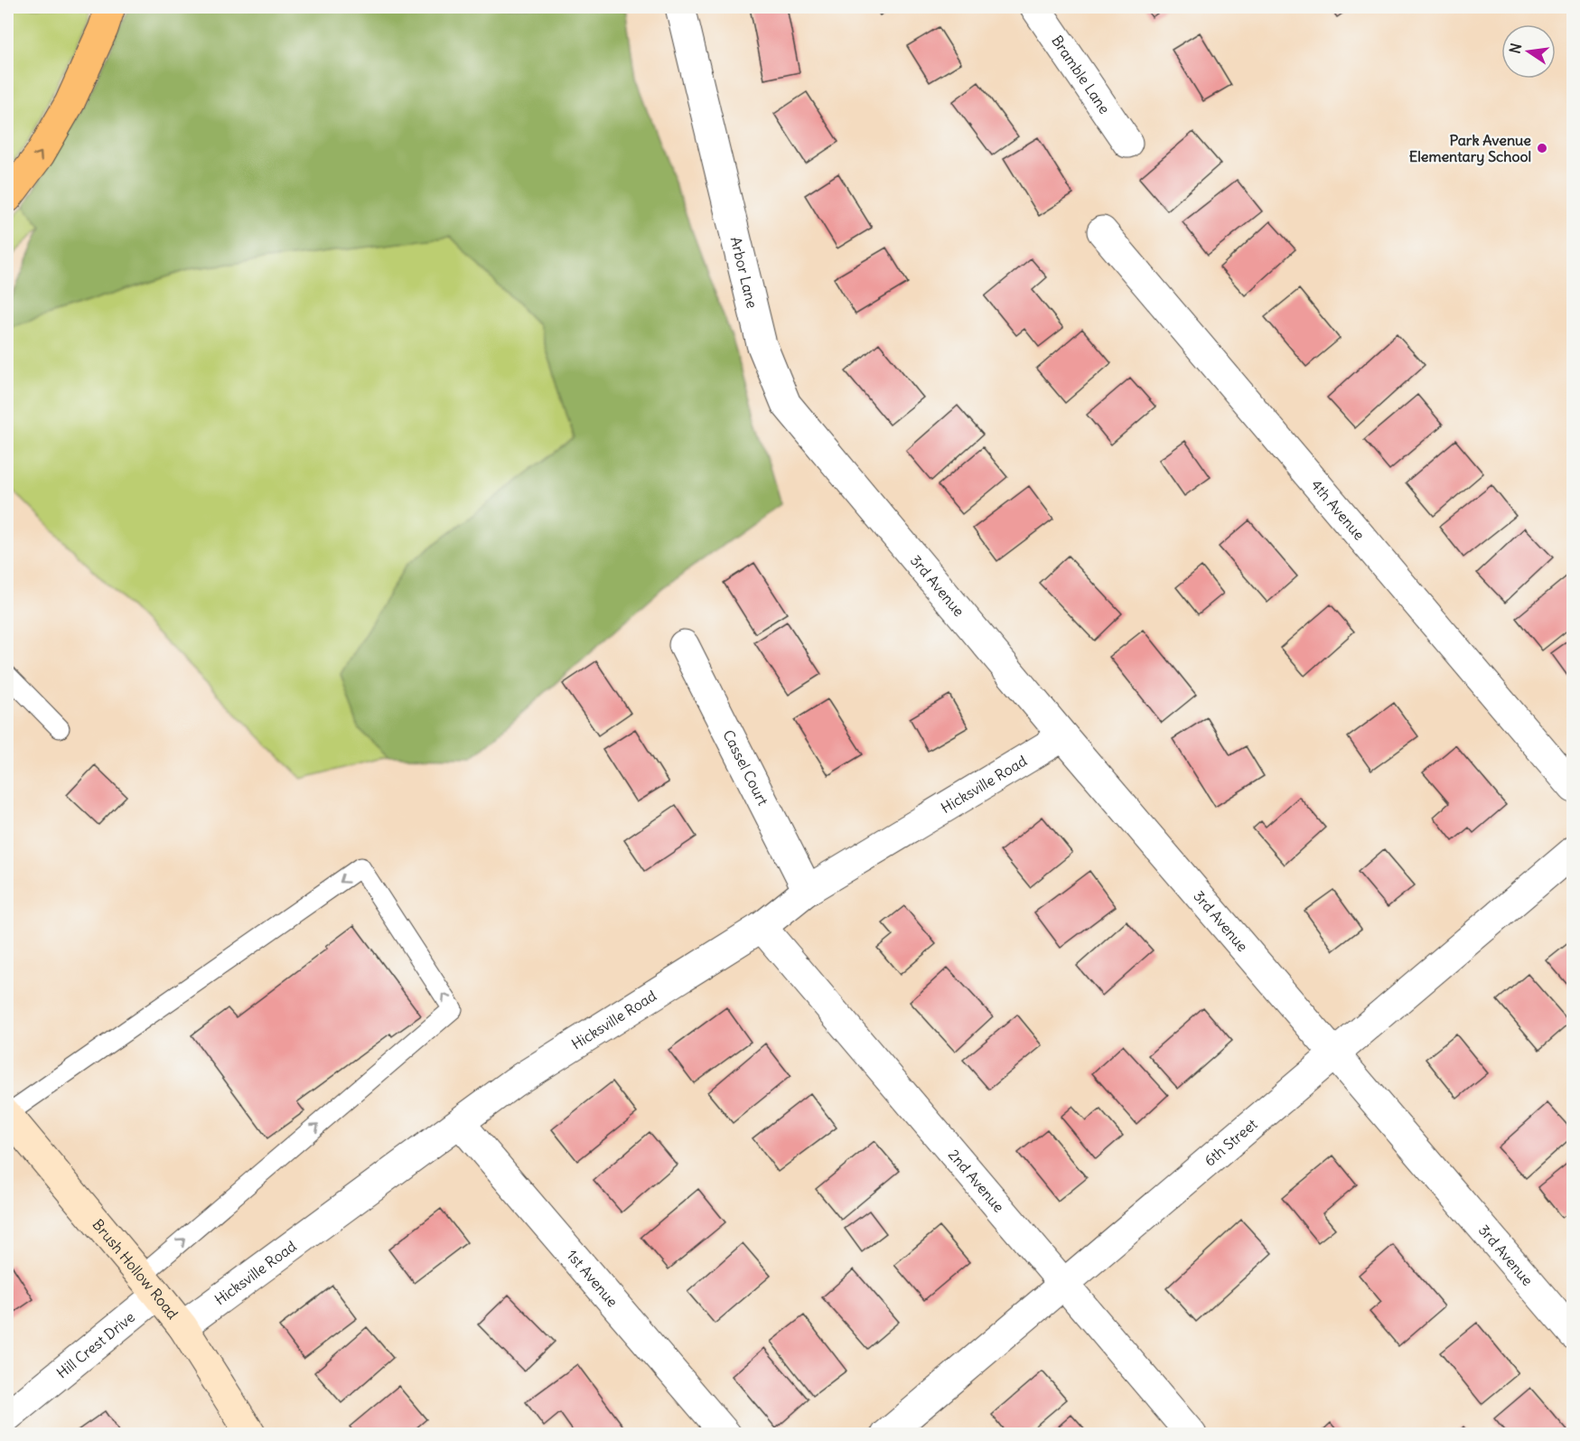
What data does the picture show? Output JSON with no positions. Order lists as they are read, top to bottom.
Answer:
{
  "streets": {
    "main road": ["Brush Hollow Road"],
    "street": [
      "Bramble Lane",
      "Arbor Lane",
      "4th Avenue",
      "3rd Avenue",
      "Cassel Court",
      "Hicksville Road",
      "6th Street",
      "2nd Avenue",
      "1st Avenue",
      "Hill Crest Drive"
    ]
  },
  "crossings": [
    ["Arbor Lane", "3rd Avenue"],
    ["3rd Avenue", "Hicksville Road"],
    ["3rd Avenue", "6th Street"],
    ["Cassel Court", "Hicksville Road"],
    ["Hicksville Road", "2nd Avenue"],
    ["Hicksville Road", "Brush Hollow Road"],
    ["Hicksville Road", "1st Avenue"],
    ["6th Street", "2nd Avenue"],
    ["Brush Hollow Road", "Hill Crest Drive"]
  ],
  "places": ["Park Avenue Elementary School"],
  "north": "left"
}
